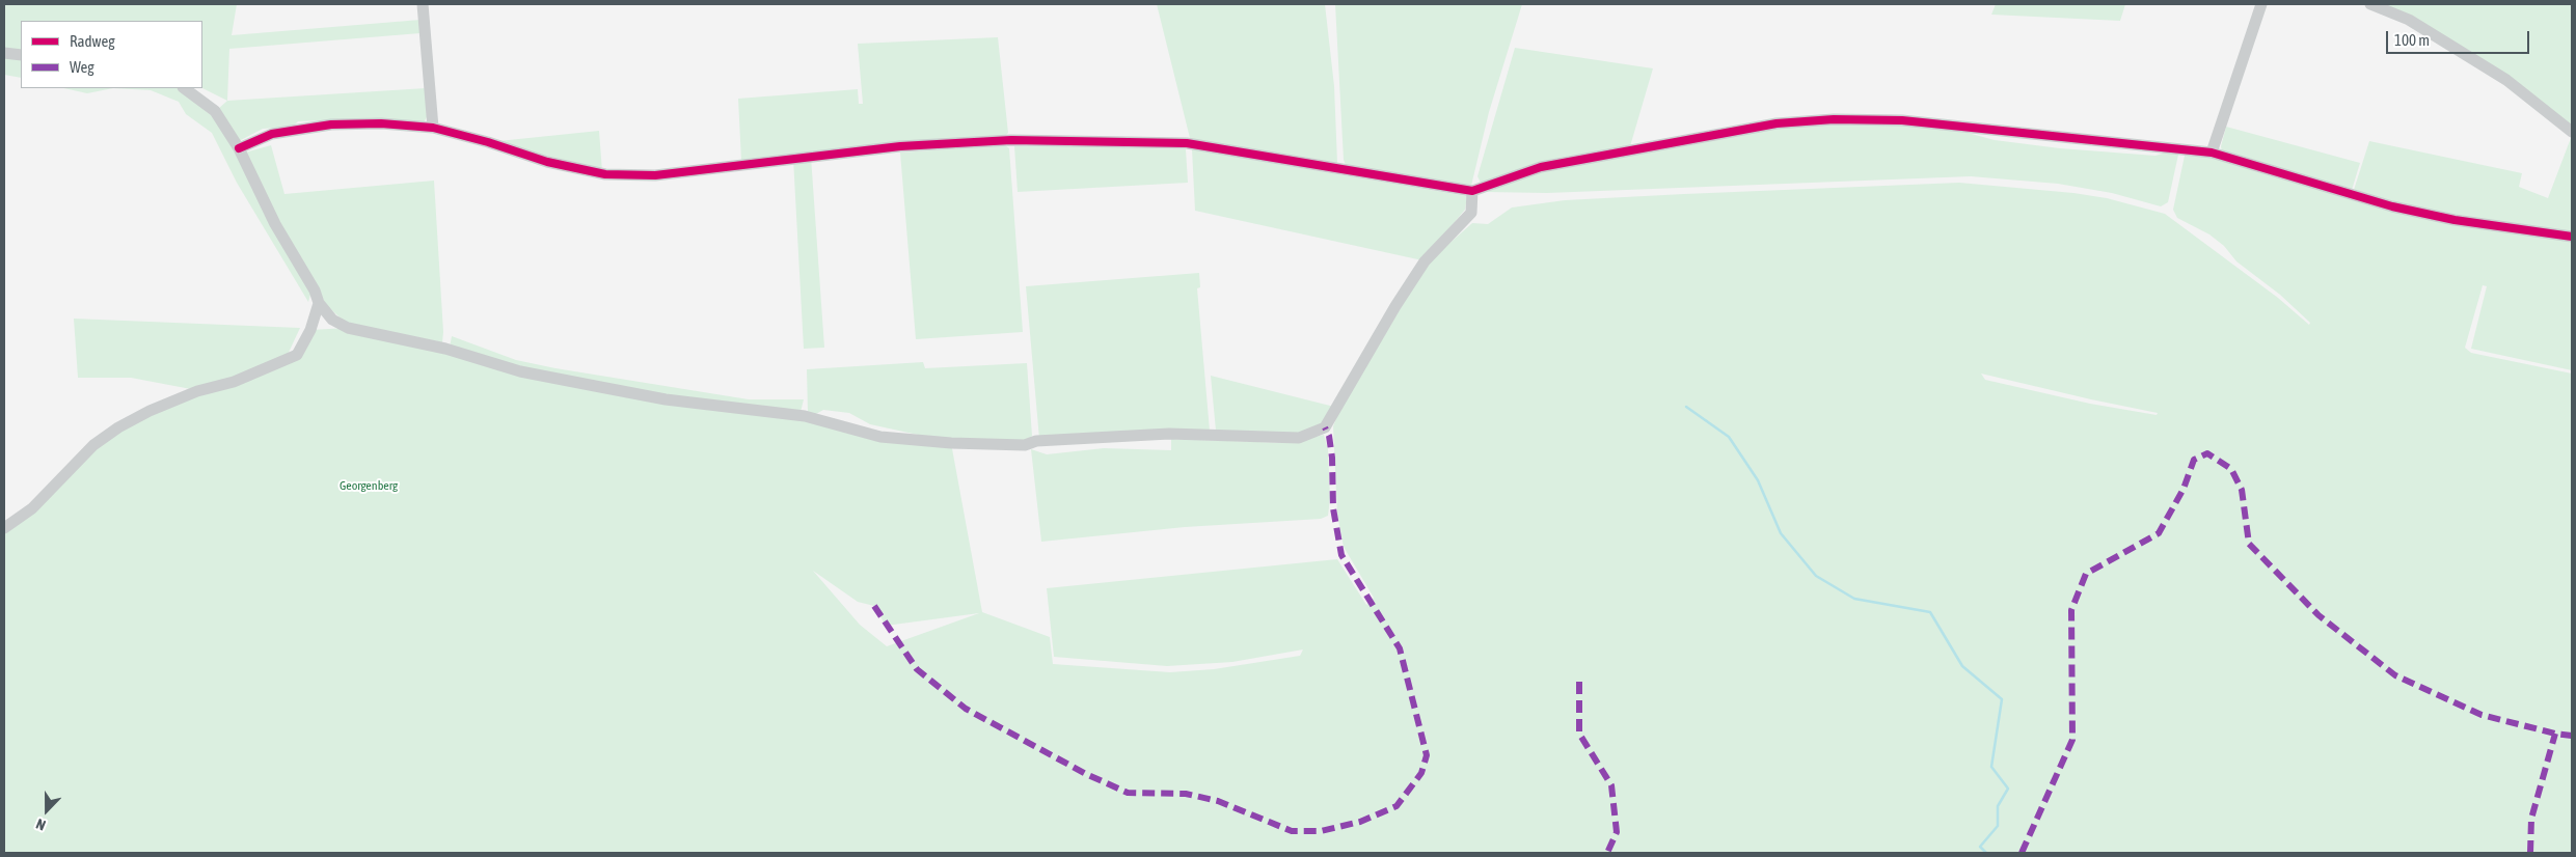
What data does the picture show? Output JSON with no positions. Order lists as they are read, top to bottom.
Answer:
{
  "parks": ["Georgenberg"],
  "legend": ["Radweg", "Weg"],
  "scale_bar": "100 m",
  "north": "bottom"
}
